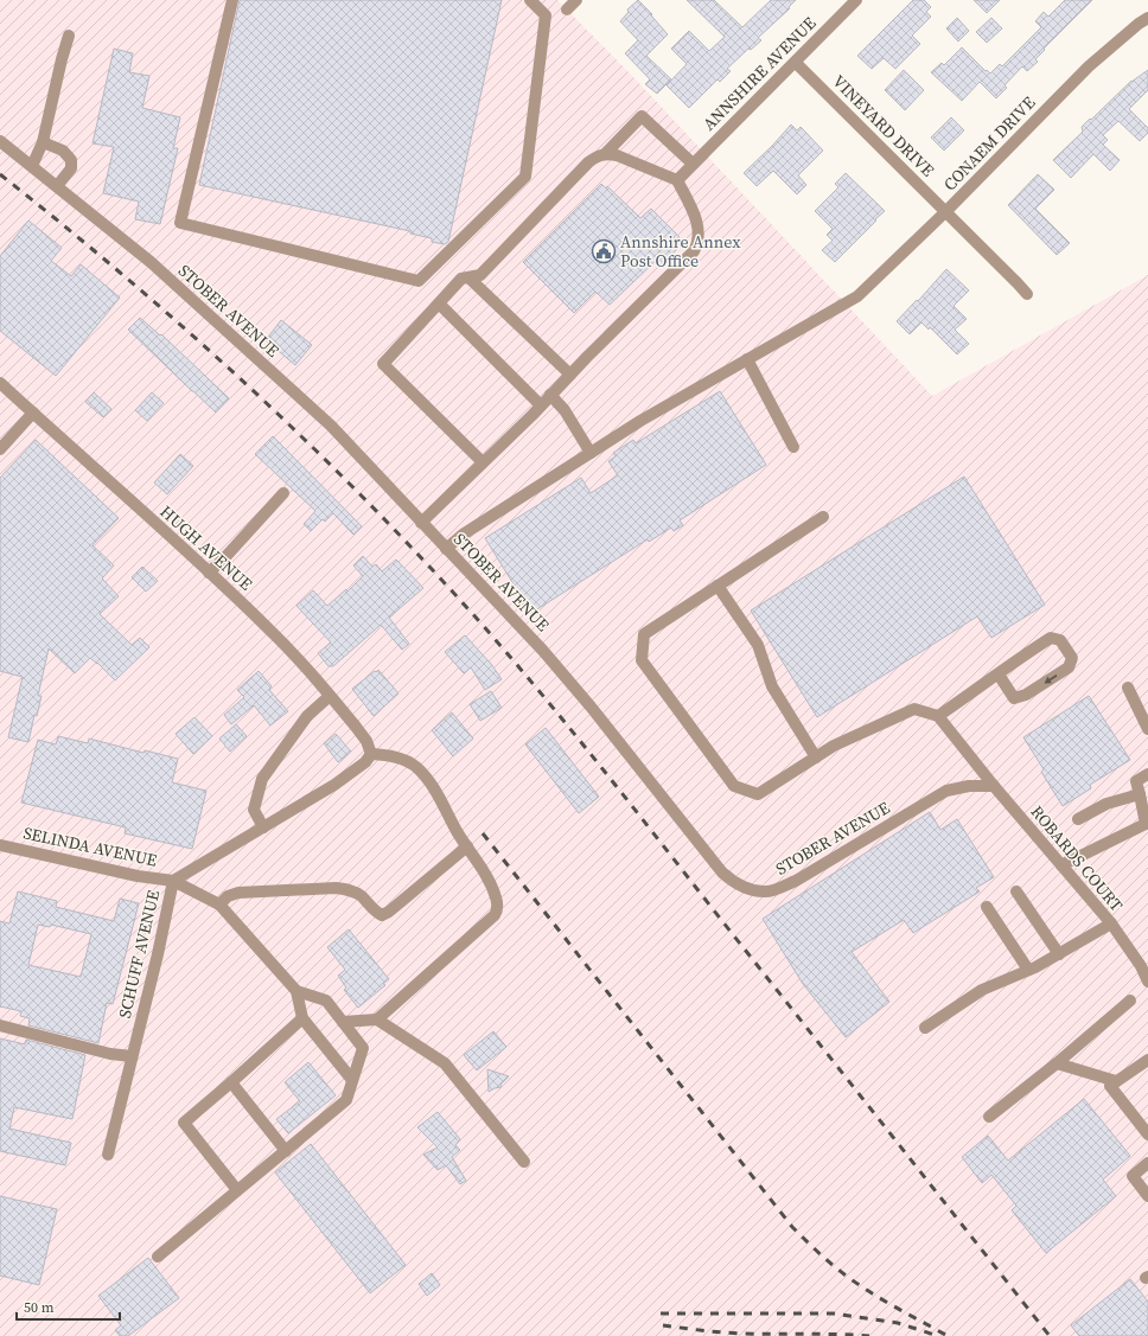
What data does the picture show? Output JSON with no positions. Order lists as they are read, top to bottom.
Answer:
{
  "streets": {
    "street": [
      "ANNSHIRE AVENUE",
      "VINEYARD DRIVE",
      "CONAEM DRIVE",
      "STOBER AVENUE",
      "HUGH AVENUE",
      "SELINDA AVENUE",
      "ROBARDS COURT",
      "SCHUFF AVENUE"
    ]
  },
  "crossings": [
    ["ANNSHIRE AVENUE", "VINEYARD DRIVE"],
    ["VINEYARD DRIVE", "CONAEM DRIVE"],
    ["CONAEM DRIVE", "STOBER AVENUE"],
    ["STOBER AVENUE", "ROBARDS COURT"],
    ["HUGH AVENUE", "SCHUFF AVENUE"],
    ["SELINDA AVENUE", "SCHUFF AVENUE"]
  ],
  "places": {
    "public building": ["Annshire Annex Post Office"]
  },
  "scale_bar": "50 m"
}
